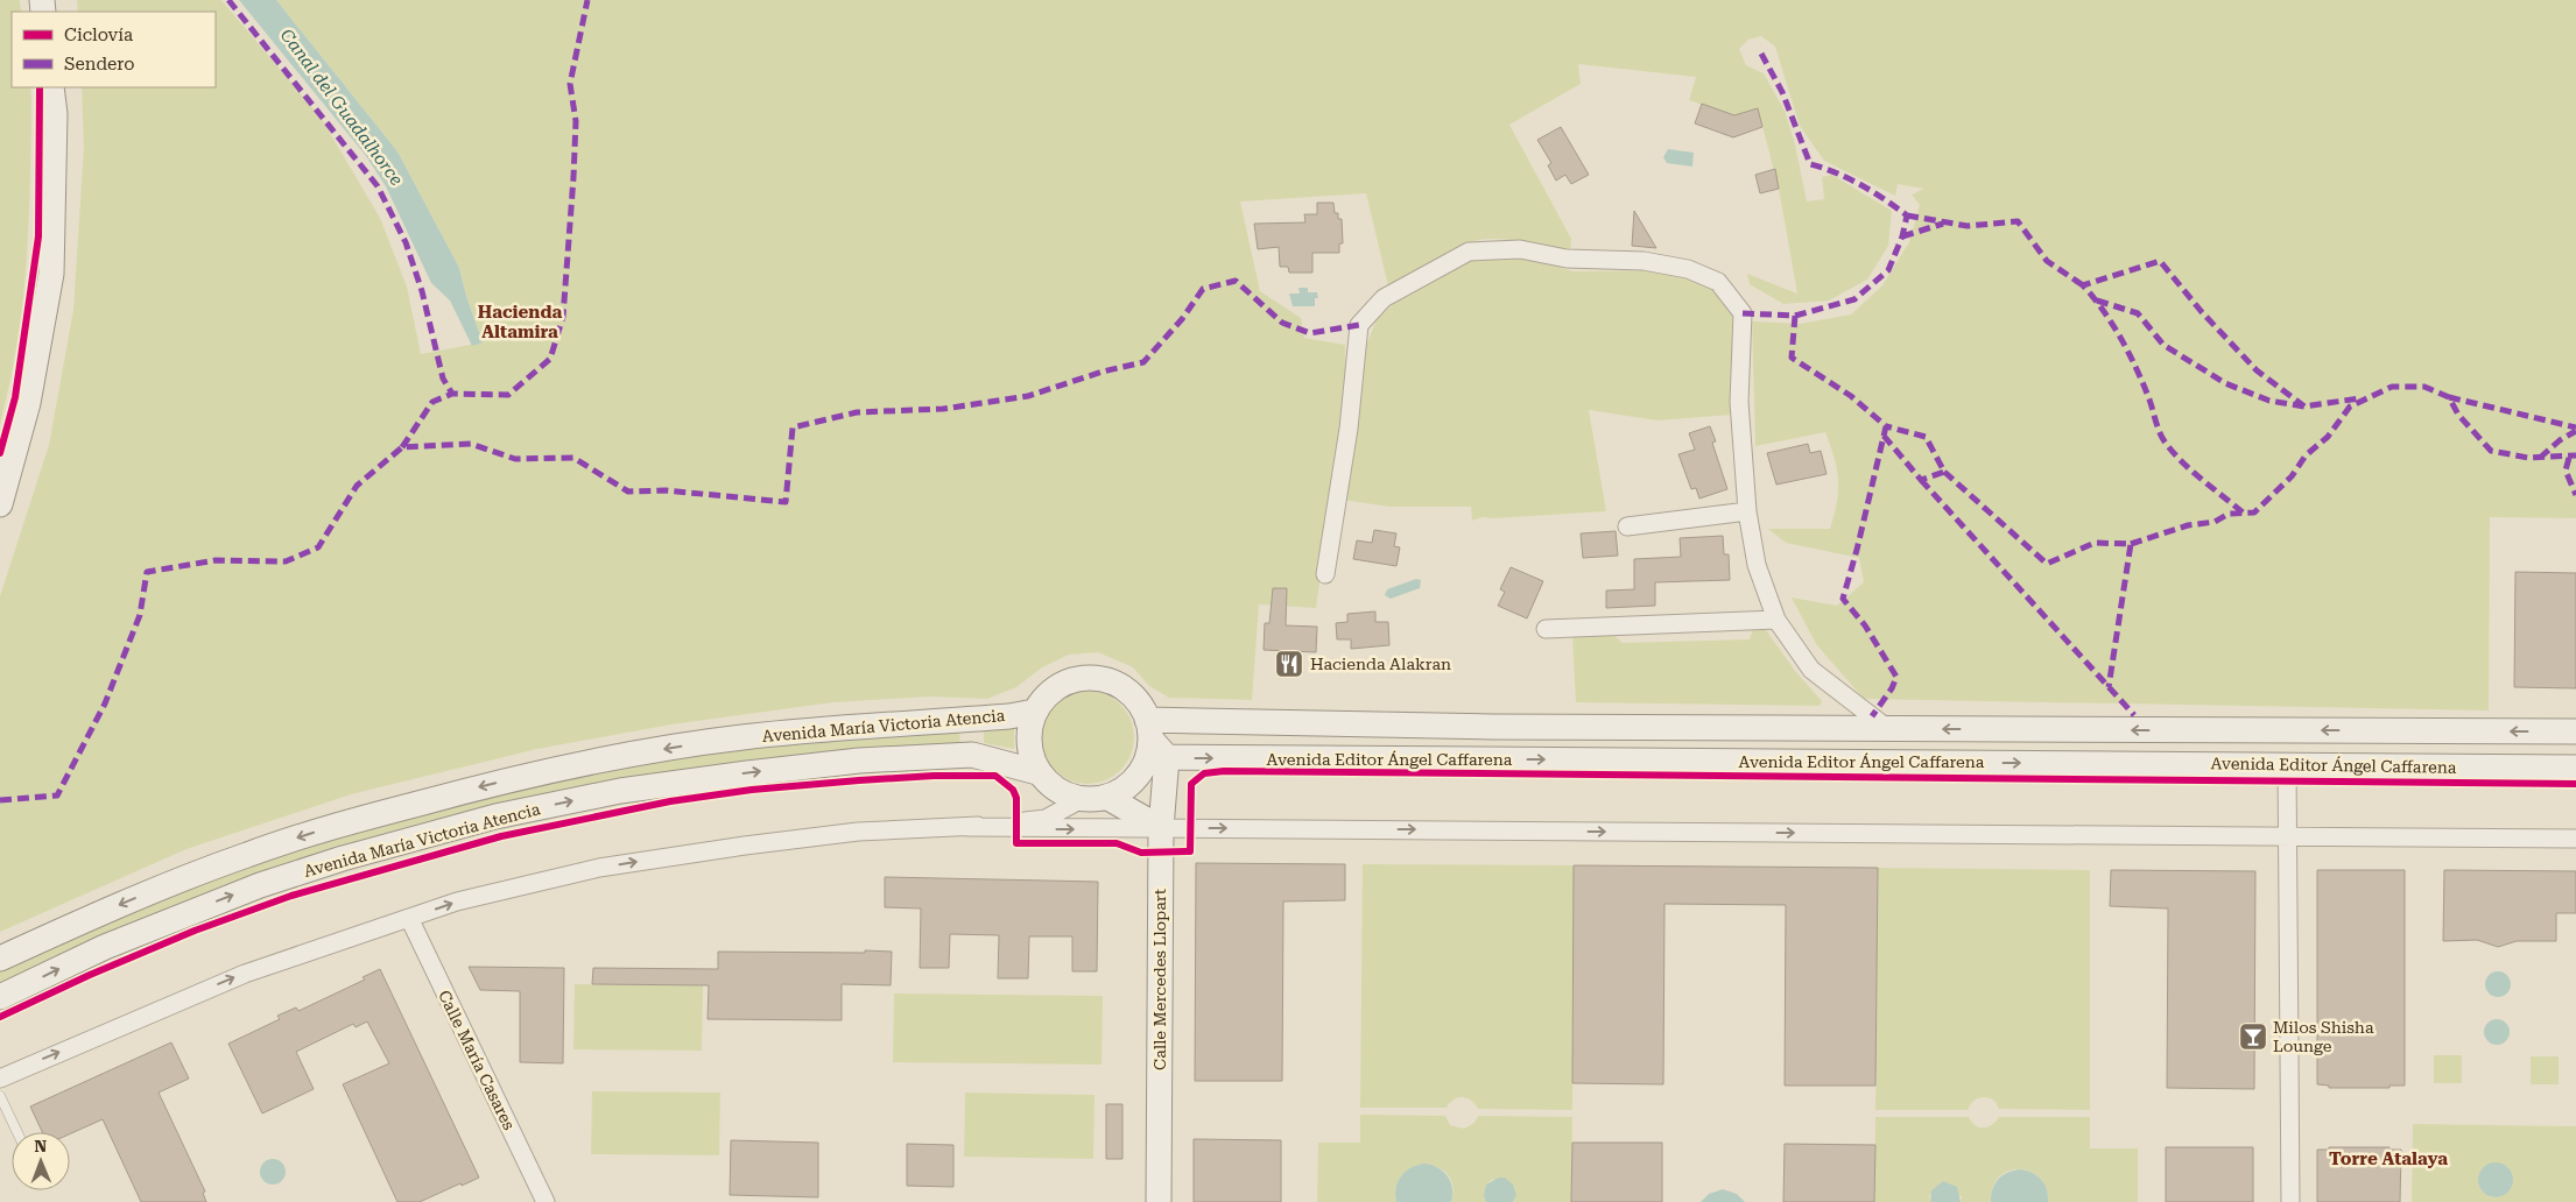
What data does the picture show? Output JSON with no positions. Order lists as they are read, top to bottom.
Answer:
{
  "streets": {
    "main road": ["Avenida María Victoria Atencia", "Avenida Editor Ángel Caffarena", "Calle Mercedes Llopart"],
    "street": ["Calle María Casares"]
  },
  "crossings": [
    ["Avenida María Victoria Atencia", "Avenida Editor Ángel Caffarena"],
    ["Avenida María Victoria Atencia", "Calle Mercedes Llopart"],
    ["Avenida Editor Ángel Caffarena", "Calle Mercedes Llopart"]
  ],
  "districts": ["Hacienda Altamira", "Torre Atalaya"],
  "water": ["Canal del Guadalhorce"],
  "places": {
    "restaurant": ["Hacienda Alakran"],
    "bar": ["Milos Shisha Lounge"]
  },
  "legend": ["Ciclovía", "Sendero"],
  "north": "top"
}
